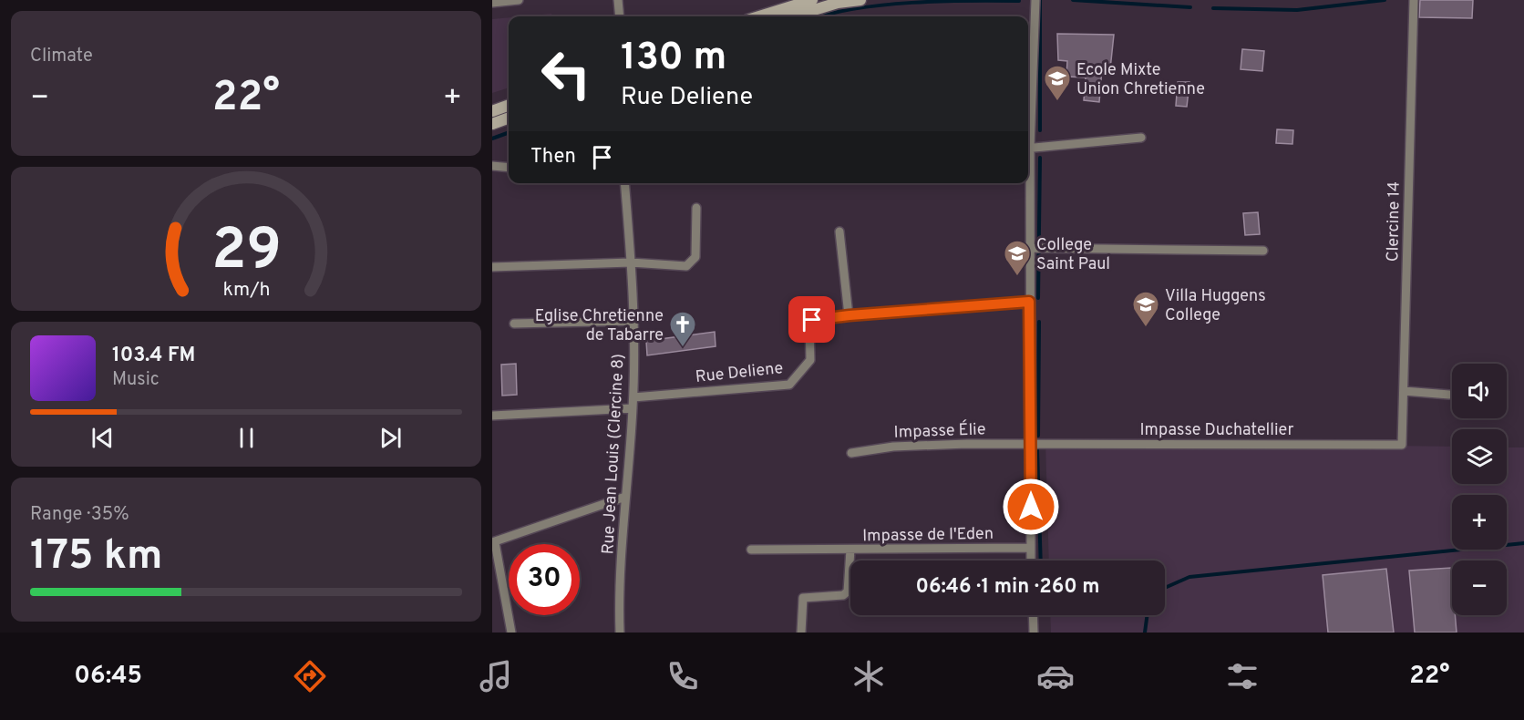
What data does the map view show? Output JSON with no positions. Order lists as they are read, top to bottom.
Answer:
{
  "streets": {
    "street": [
      "Clercine 14",
      "Rue Deliene",
      "Impasse Duchatellier",
      "Impasse Élie",
      "Rue Jean Louis (Clercine 8)",
      "Impasse de l'Eden"
    ]
  },
  "crossings": [
    ["Clercine 14", "Impasse Duchatellier"],
    ["Rue Deliene", "Rue Jean Louis (Clercine 8)"],
    ["Impasse Duchatellier", "Impasse Élie"]
  ],
  "places": {
    "school or university": ["Ecole Mixte Union Chretienne", "College Saint Paul", "Villa Huggens College"],
    "church": ["Eglise Chretienne de Tabarre"]
  },
  "page": {
    "tile": [
      "Climate",
      ["Range · 35%", "175 km"]
    ],
    "turn": ["130 m", "Rue Deliene"],
    "heat": ["−", "22°", "+"],
    "then": "Then",
    "song": ["103.4 FM", "Music"],
    "map_buttons": ["+", "−"],
    "limit": "30",
    "trip": "06:46 · 1 min · 260 m",
    "tabs": ["06:45", "22°"],
    "gauge": ["29", "km/h"]
  }
}
